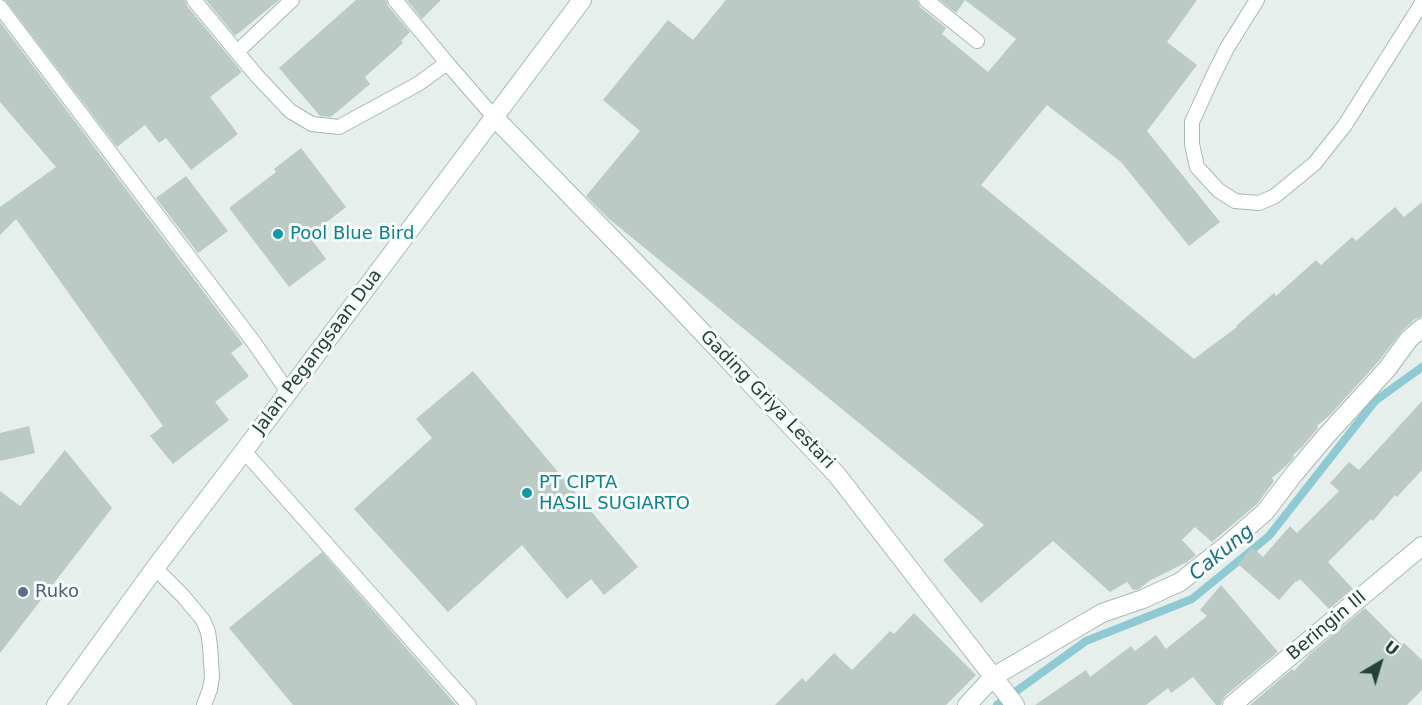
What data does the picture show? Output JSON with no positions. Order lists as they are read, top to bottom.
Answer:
{
  "streets": {
    "street": ["Jalan Pegangsaan Dua", "Gading Griya Lestari", "Beringin III"]
  },
  "crossings": [
    ["Jalan Pegangsaan Dua", "Gading Griya Lestari"]
  ],
  "water": ["Cakung"],
  "places": ["Pool Blue Bird", "PT CIPTA HASIL SUGIARTO", "Ruko"],
  "north": "top right"
}
